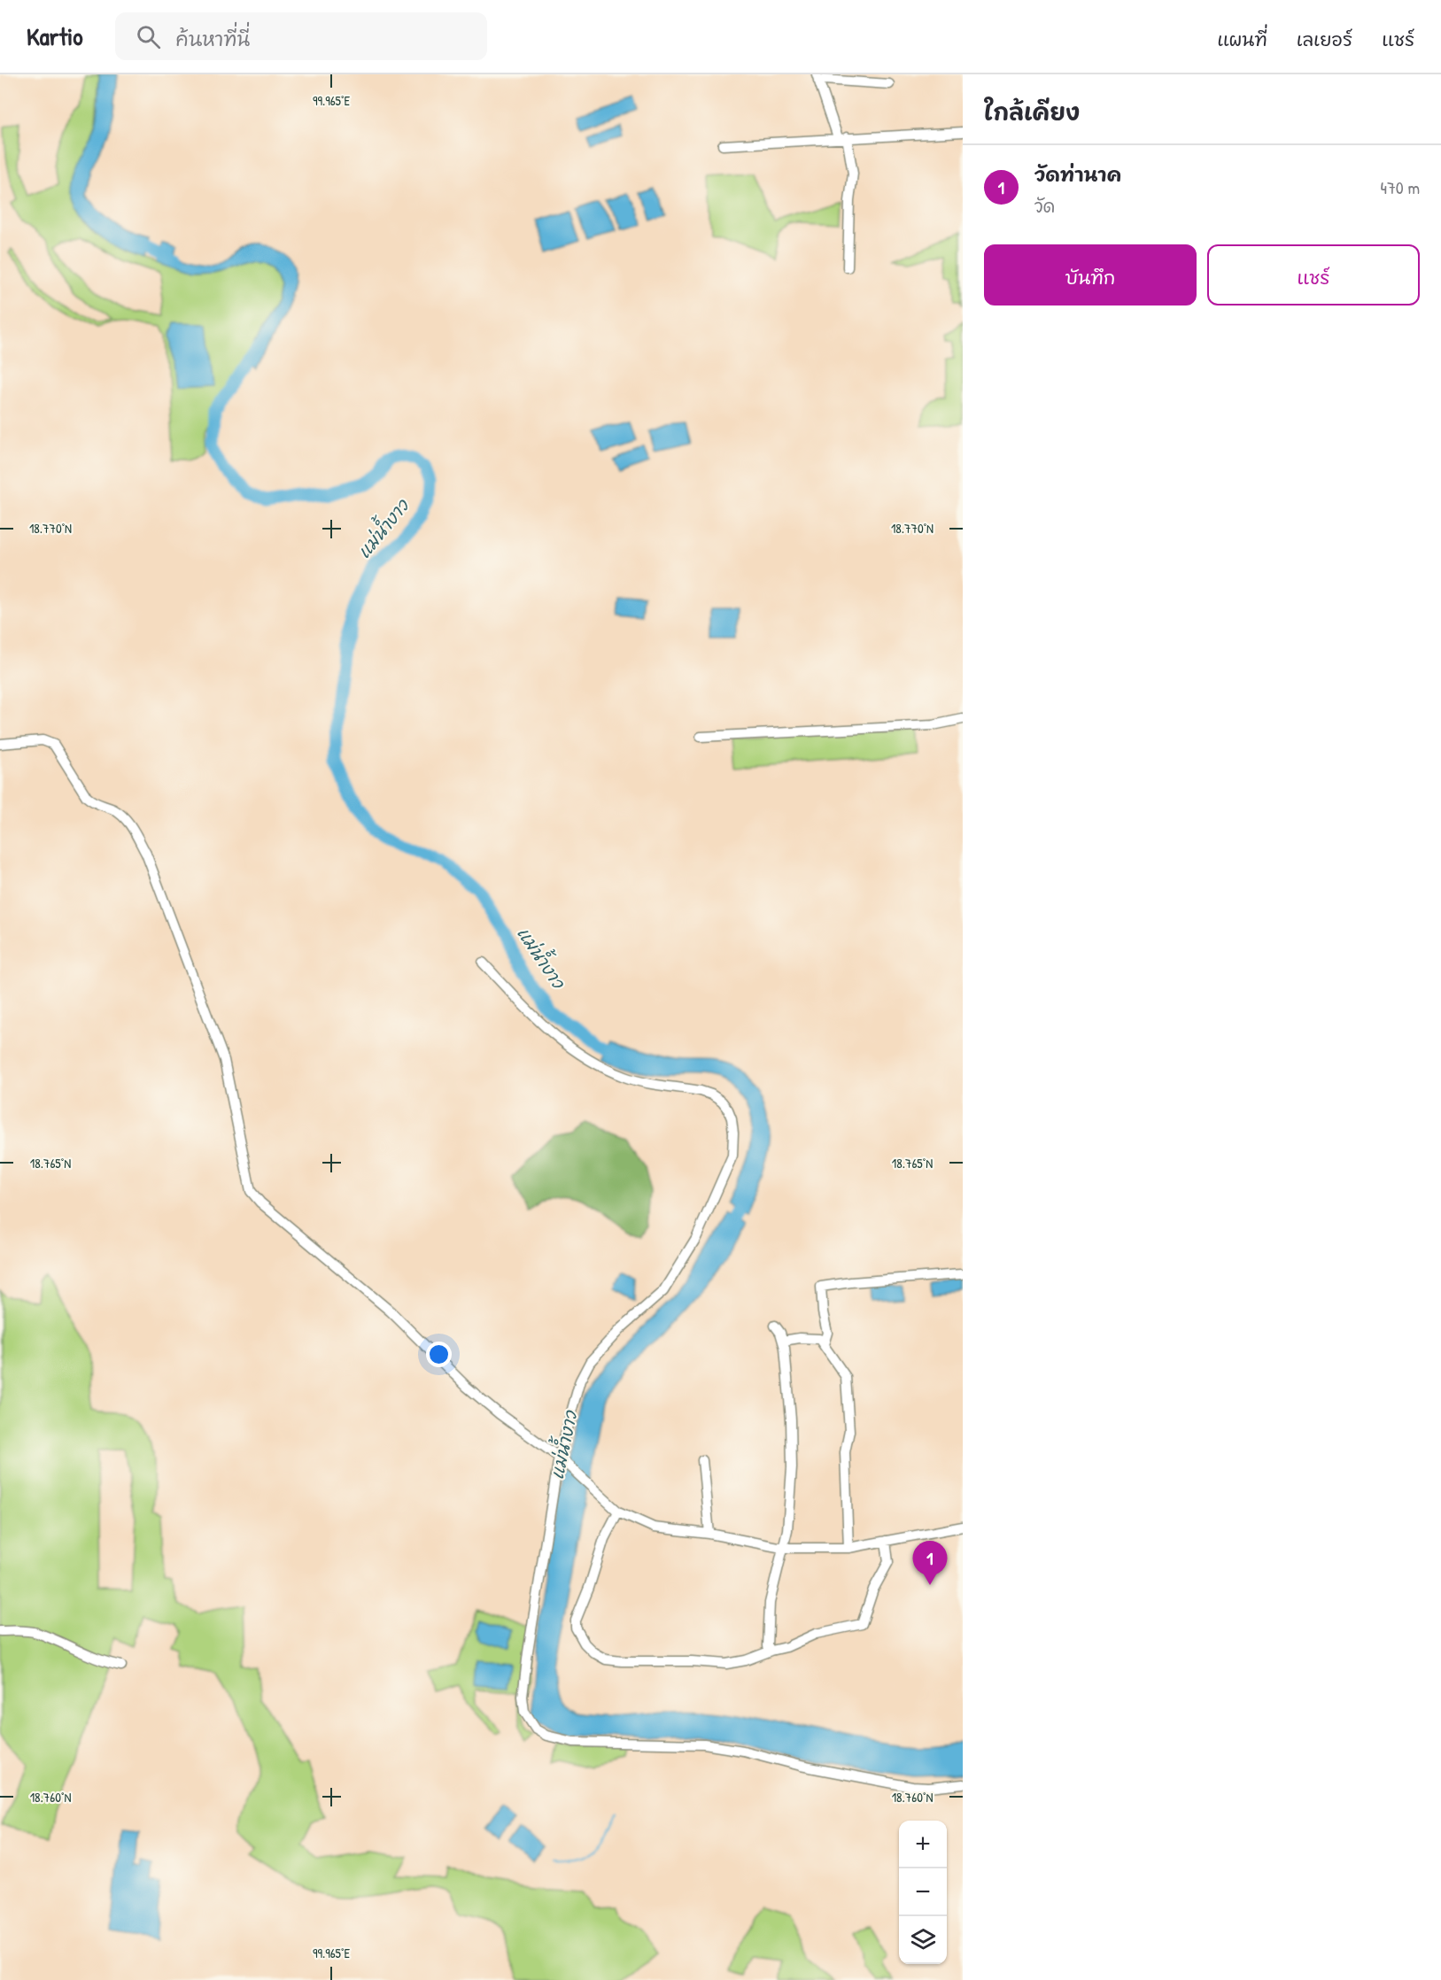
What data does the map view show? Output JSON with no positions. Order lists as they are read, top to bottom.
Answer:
{
  "water": ["แม่น้ำงาว"],
  "page": {
    "header": "Kartio",
    "search": "ค้นหาที่นี่",
    "nav": ["แผนที่", "เลเยอร์", "แชร์"],
    "heading": "ใกล้เคียง",
    "list": [
      {
        "mark": "1",
        "name": "วัดท่านาค",
        "note": "วัด",
        "value": "470 m"
      }
    ],
    "buttons": ["บันทึก", "แชร์"],
    "pins": "1",
    "map_buttons": ["+", "−"]
  },
  "coordinates": [
    "99.965°E",
    "18.770°N",
    "18.765°N",
    "18.760°N"
  ]
}
